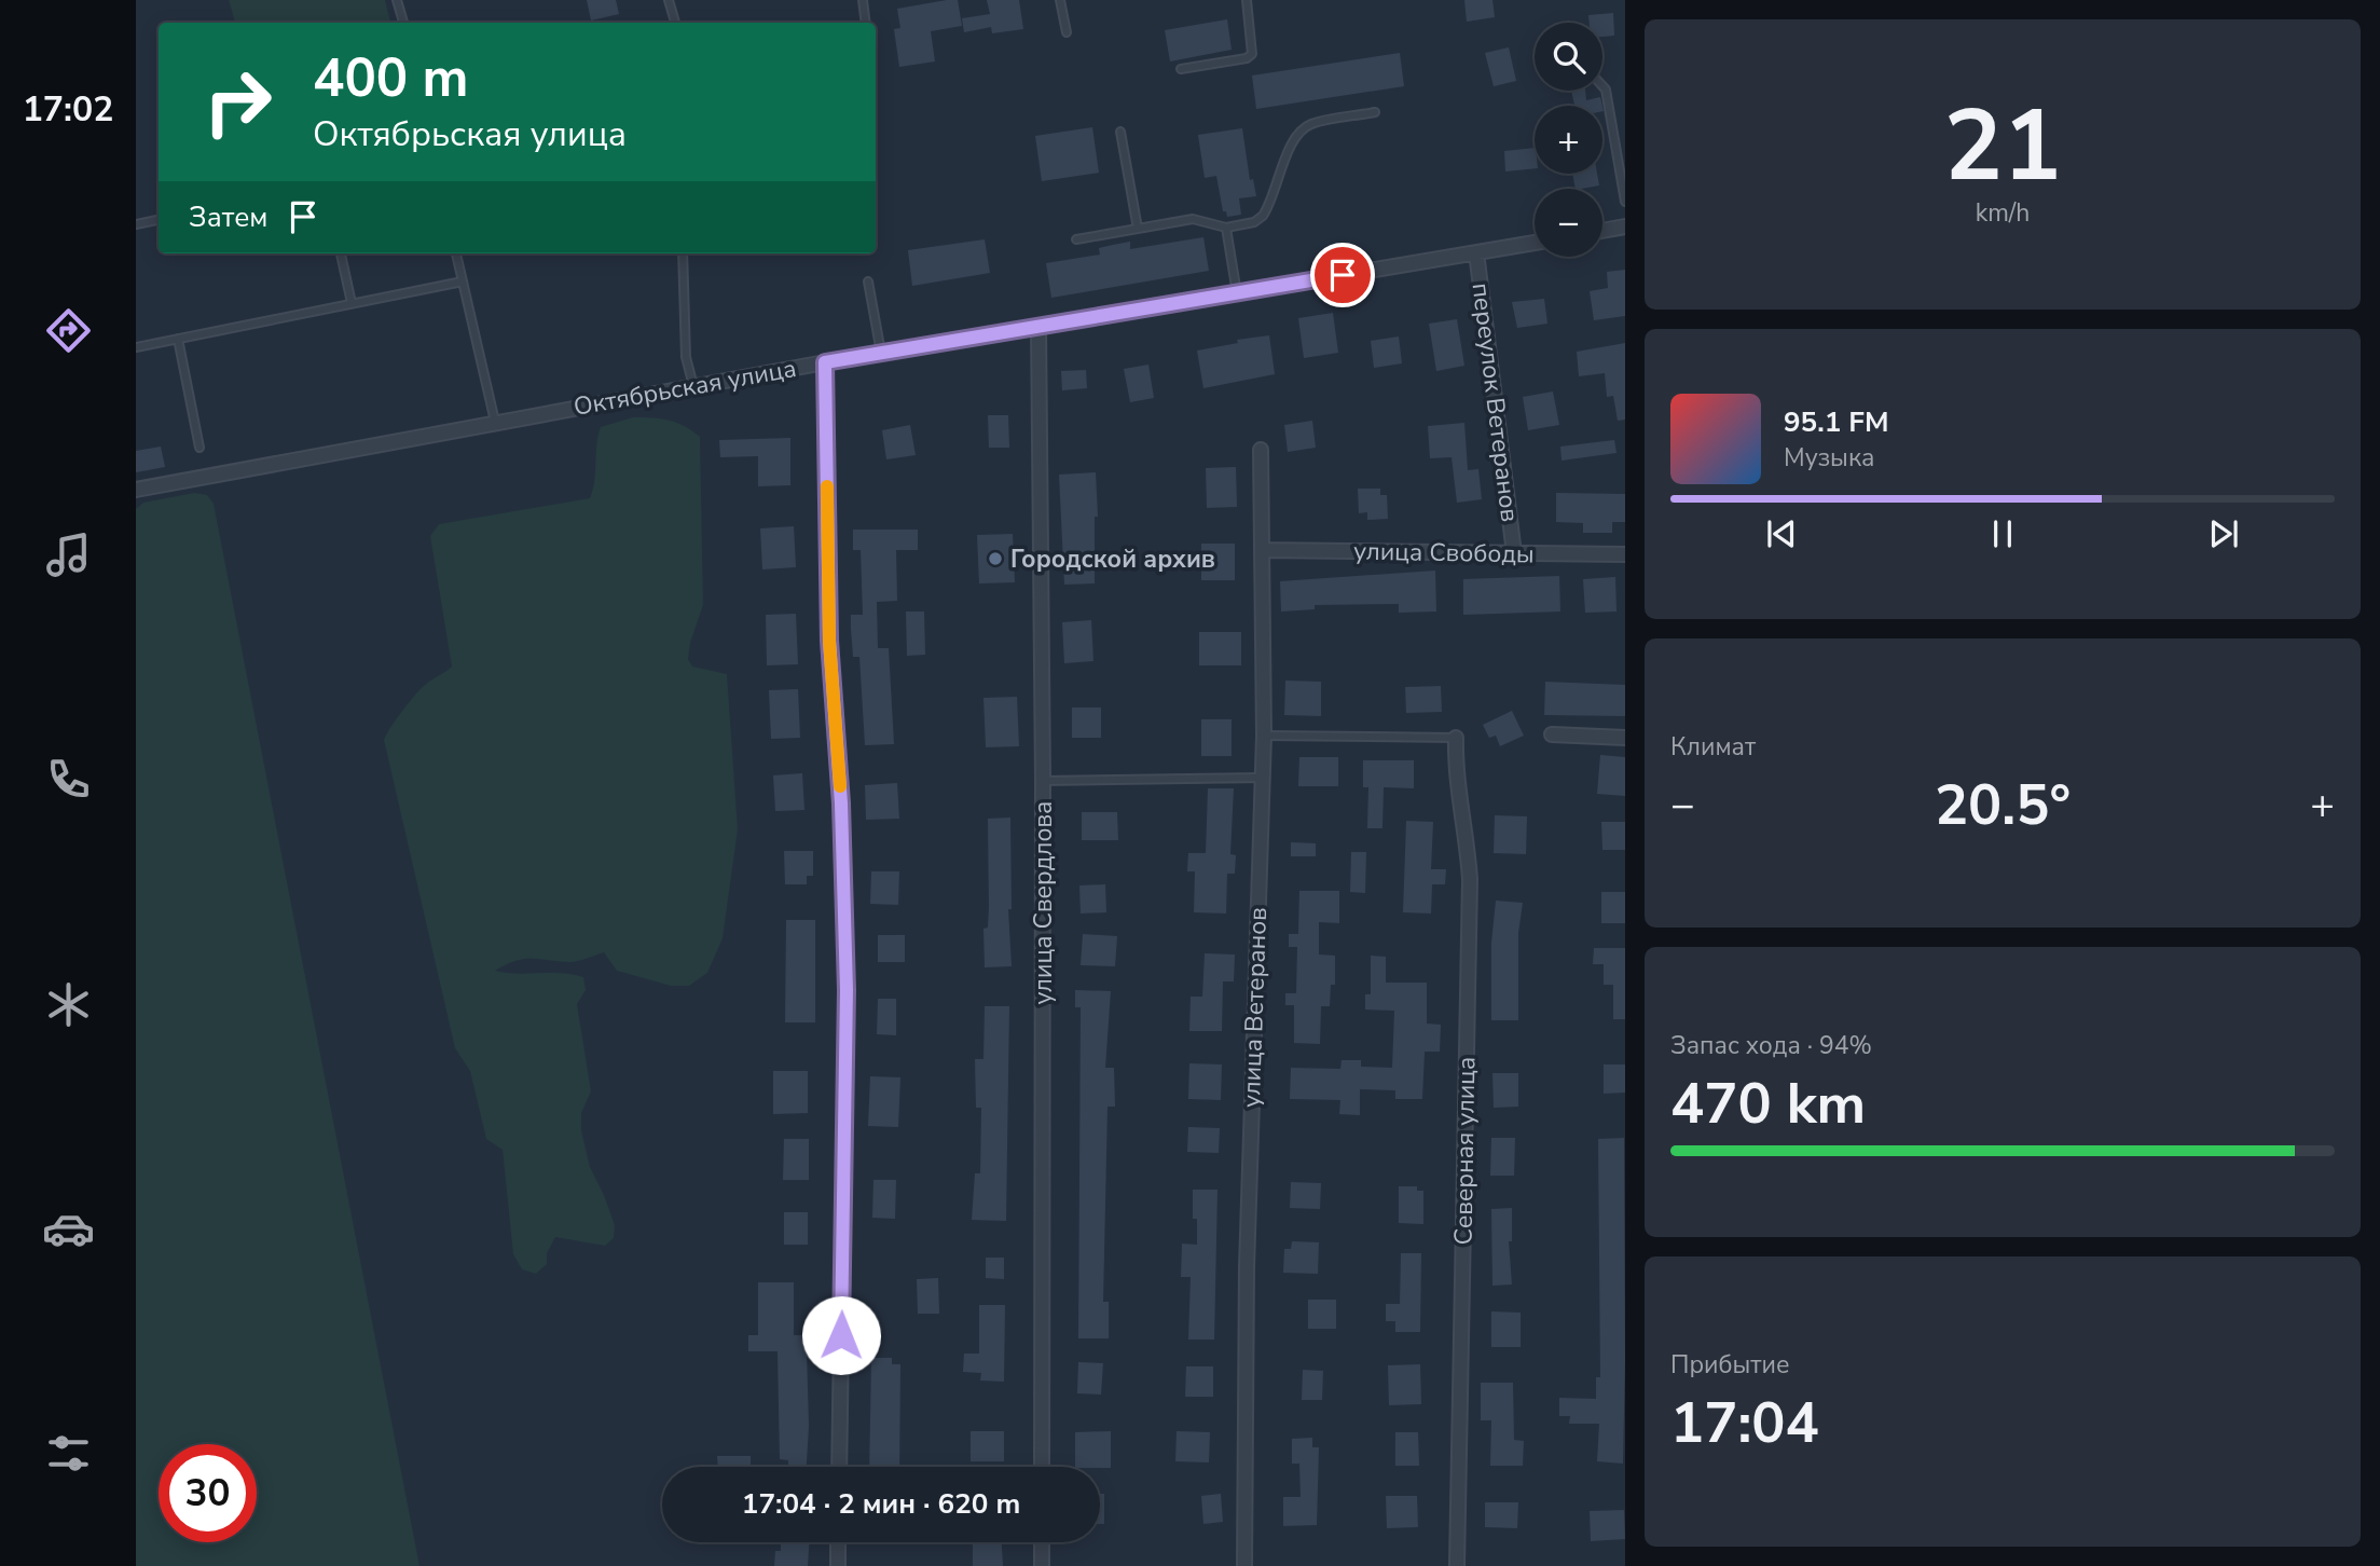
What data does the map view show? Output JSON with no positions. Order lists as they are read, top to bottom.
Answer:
{
  "streets": {
    "street": [
      "Октябрьская улица",
      "переулок Ветеранов",
      "улица Свободы",
      "улица Свердлова",
      "улица Ветеранов",
      "Северная улица"
    ]
  },
  "crossings": [
    ["Октябрьская улица", "переулок Ветеранов"],
    ["Октябрьская улица", "улица Свердлова"],
    ["переулок Ветеранов", "улица Свободы"],
    ["улица Свободы", "улица Ветеранов"]
  ],
  "places": ["Городской архив"],
  "page": {
    "tabs": "17:02",
    "tile": [
      ["21", "km/h"],
      "Климат",
      ["Запас хода · 94%", "470 km"],
      ["Прибытие", "17:04"]
    ],
    "map_buttons": ["+", "−"],
    "turn": ["400 m", "Октябрьская улица"],
    "then": "Затем",
    "song": ["95.1 FM", "Музыка"],
    "heat": ["−", "20.5°", "+"],
    "limit": "30",
    "trip": "17:04 · 2 мин · 620 m"
  }
}
